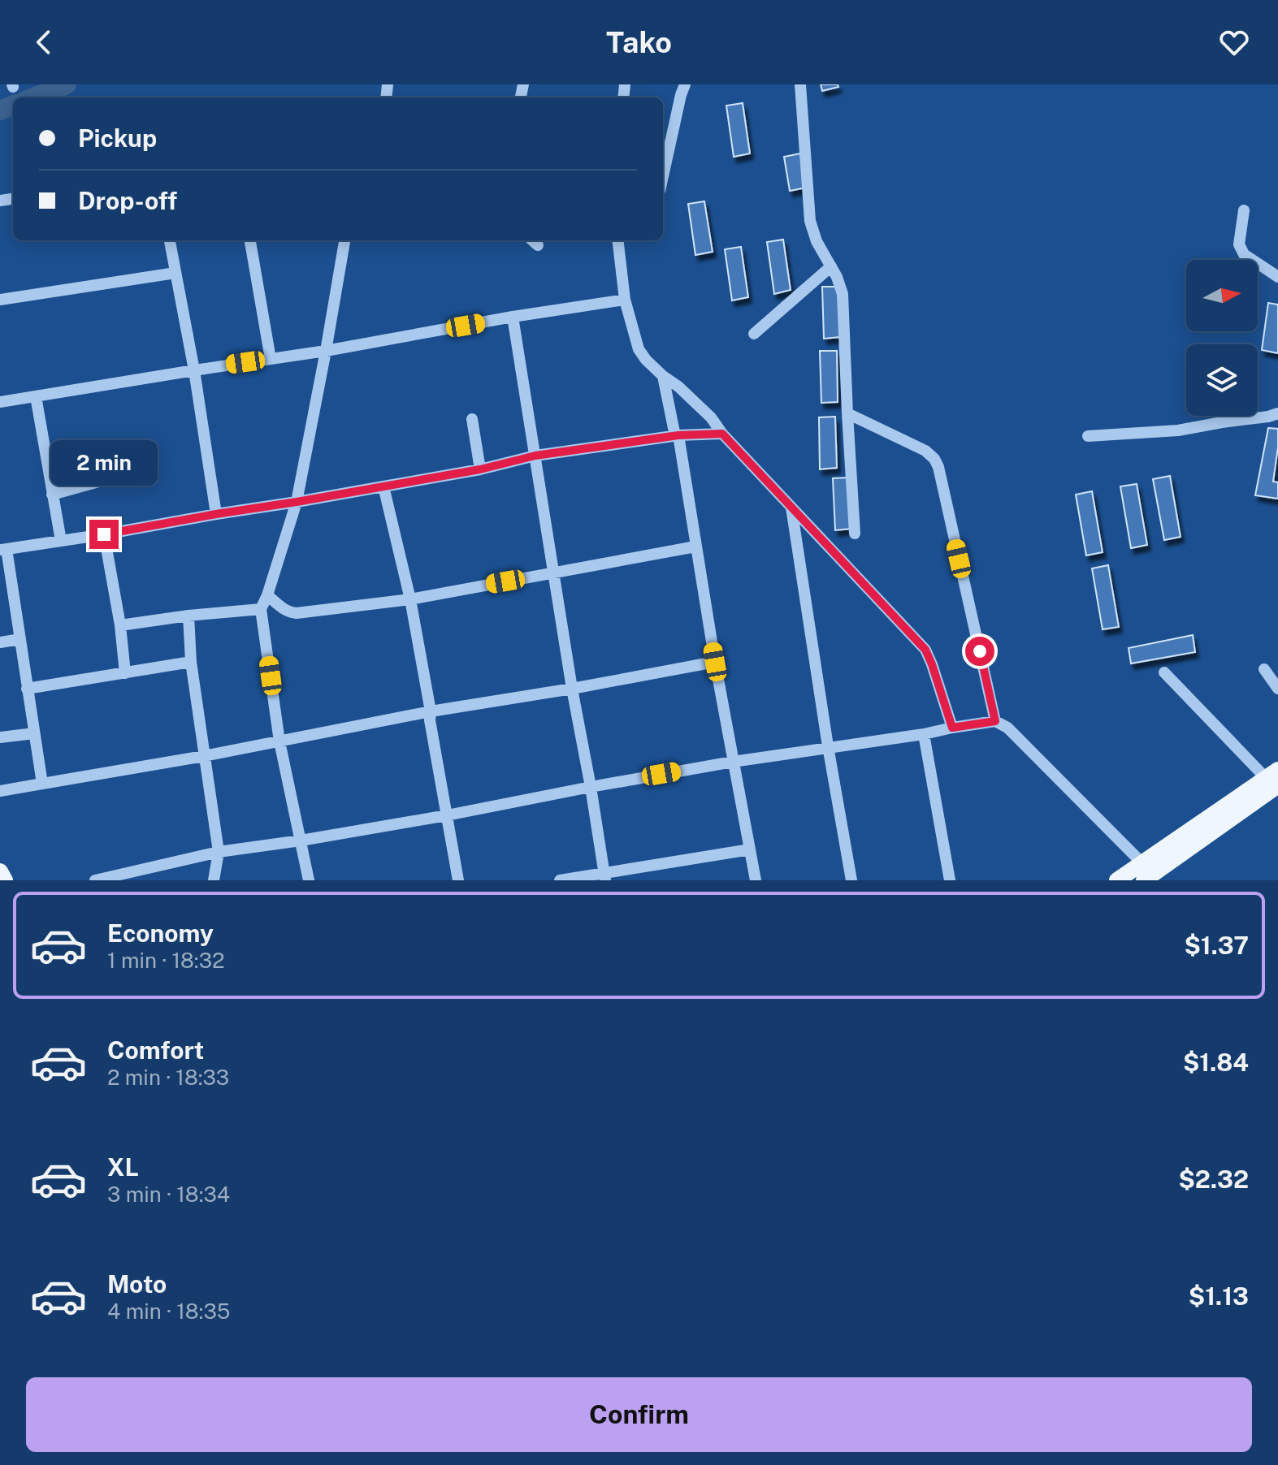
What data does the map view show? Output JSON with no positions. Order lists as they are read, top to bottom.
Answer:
{
  "north": "right",
  "page": {
    "header": "Tako",
    "banner": ["Pickup", "Drop-off"],
    "bubble": "2 min",
    "list": [
      {
        "name": "Economy",
        "note": "1 min · 18:32",
        "value": "$1.37"
      },
      {
        "name": "Comfort",
        "note": "2 min · 18:33",
        "value": "$1.84"
      },
      {
        "name": "XL",
        "note": "3 min · 18:34",
        "value": "$2.32"
      },
      {
        "name": "Moto",
        "note": "4 min · 18:35",
        "value": "$1.13"
      }
    ],
    "buttons": "Confirm"
  }
}
